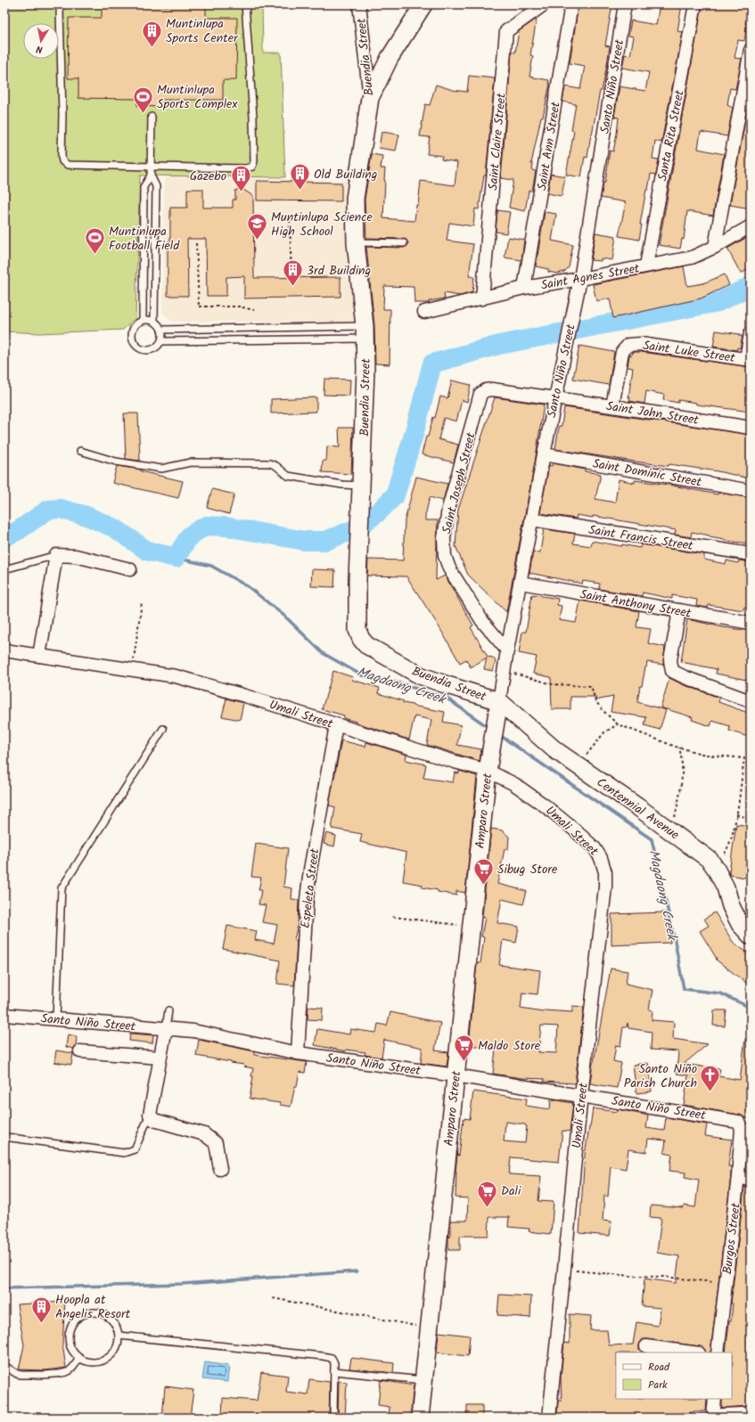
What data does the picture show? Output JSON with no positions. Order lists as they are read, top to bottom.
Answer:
{
  "streets": {
    "street": [
      "Buendia Street",
      "Santo Niño Street",
      "Santa Rita Street",
      "Saint Claire Street",
      "Saint Ann Street",
      "Saint Agnes Street",
      "Saint Luke Street",
      "Saint John Street",
      "Saint Dominic Street",
      "Saint Joseph Street",
      "Saint Francis Street",
      "Saint Anthony Street",
      "Umali Street",
      "Centennial Avenue",
      "Amparo Street",
      "Espeleta Street",
      "Burgos Street"
    ]
  },
  "crossings": [
    ["Buendia Street", "Santo Niño Street"],
    ["Buendia Street", "Centennial Avenue"],
    ["Santo Niño Street", "Saint Agnes Street"],
    ["Santo Niño Street", "Saint John Street"],
    ["Santo Niño Street", "Saint Dominic Street"],
    ["Santo Niño Street", "Saint Joseph Street"],
    ["Santo Niño Street", "Saint Francis Street"],
    ["Santo Niño Street", "Saint Anthony Street"],
    ["Santo Niño Street", "Umali Street"],
    ["Santo Niño Street", "Centennial Avenue"],
    ["Santo Niño Street", "Amparo Street"],
    ["Santo Niño Street", "Espeleta Street"],
    ["Santo Niño Street", "Burgos Street"],
    ["Santa Rita Street", "Saint Agnes Street"],
    ["Saint Claire Street", "Saint Agnes Street"],
    ["Saint Ann Street", "Saint Agnes Street"],
    ["Saint Luke Street", "Saint John Street"],
    ["Saint John Street", "Saint Joseph Street"],
    ["Umali Street", "Amparo Street"],
    ["Umali Street", "Espeleta Street"]
  ],
  "water": ["Magdaong Creek"],
  "places": {
    "building": [
      "Muntinlupa Sports Center",
      "Old Building",
      "Gazebo",
      "3rd Building",
      "Hoopla at Angelis Resort"
    ],
    "sports": ["Muntinlupa Sports Complex", "Muntinlupa Football Field"],
    "school or university": ["Muntinlupa Science High School"],
    "supermarket": ["Sibug Store", "Maldo Store", "Dali"],
    "church": ["Santo Niño Parish Church"]
  },
  "legend": ["Road", "Park"],
  "north": "bottom"
}
